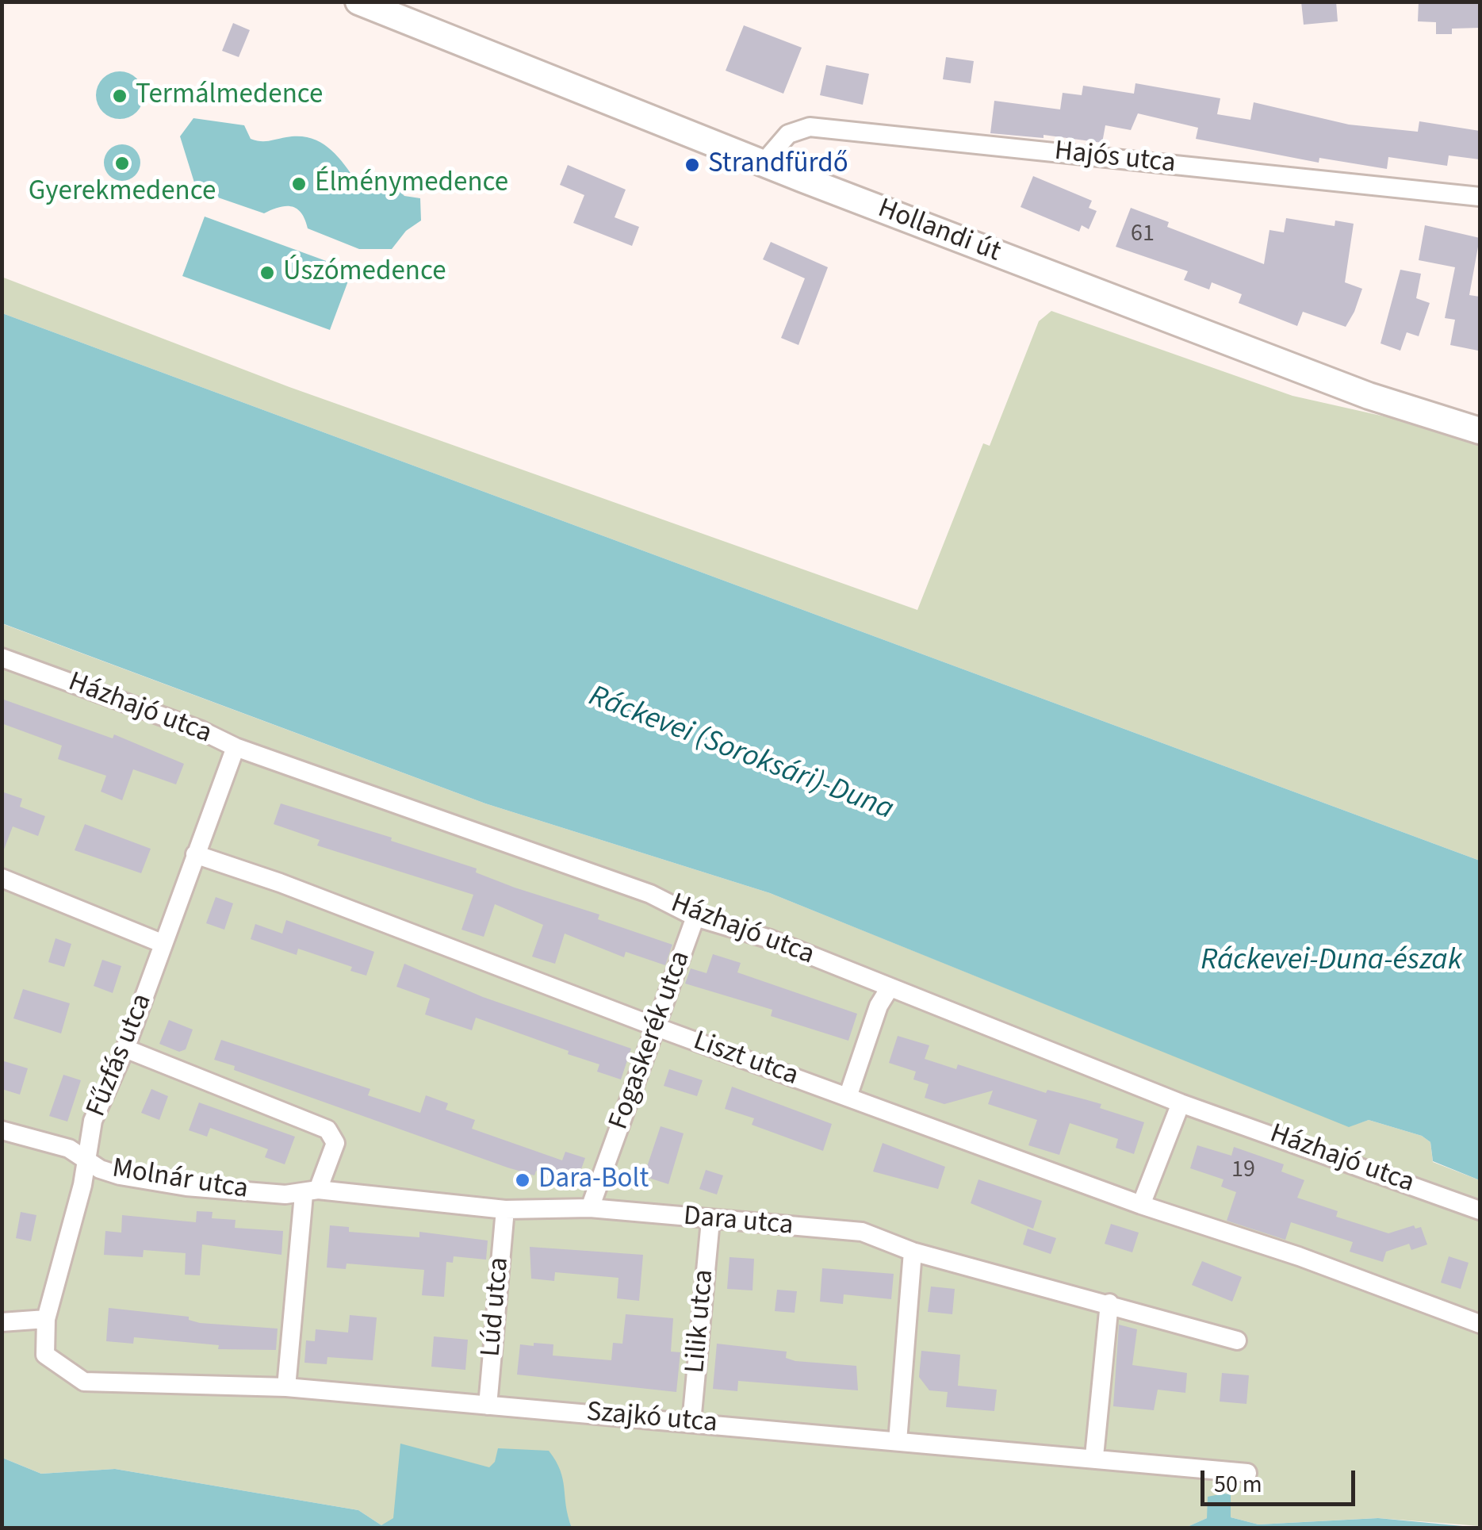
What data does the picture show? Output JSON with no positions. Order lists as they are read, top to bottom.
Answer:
{
  "streets": {
    "street": [
      "Hajós utca",
      "Hollandi út",
      "Házhajó utca",
      "Fogaskerék utca",
      "Fűzfás utca",
      "Liszt utca",
      "Molnár utca",
      "Dara utca",
      "Lúd utca",
      "Lilik utca",
      "Szajkó utca"
    ]
  },
  "crossings": [
    ["Hajós utca", "Hollandi út"],
    ["Házhajó utca", "Fogaskerék utca"],
    ["Házhajó utca", "Fűzfás utca"],
    ["Fogaskerék utca", "Liszt utca"],
    ["Fogaskerék utca", "Dara utca"],
    ["Fűzfás utca", "Liszt utca"],
    ["Fűzfás utca", "Molnár utca"],
    ["Fűzfás utca", "Szajkó utca"],
    ["Molnár utca", "Dara utca"],
    ["Dara utca", "Lúd utca"],
    ["Dara utca", "Lilik utca"],
    ["Lúd utca", "Szajkó utca"],
    ["Lilik utca", "Szajkó utca"]
  ],
  "water": ["Ráckevei (Soroksári)-Duna", "Ráckevei-Duna-észak"],
  "places": [
    "Termálmedence",
    "Gyerekmedence",
    "Strandfürdő",
    "Élménymedence",
    "Úszómedence",
    "Dara-Bolt"
  ],
  "house_numbers": ["61", "19"],
  "scale_bar": "50 m"
}
